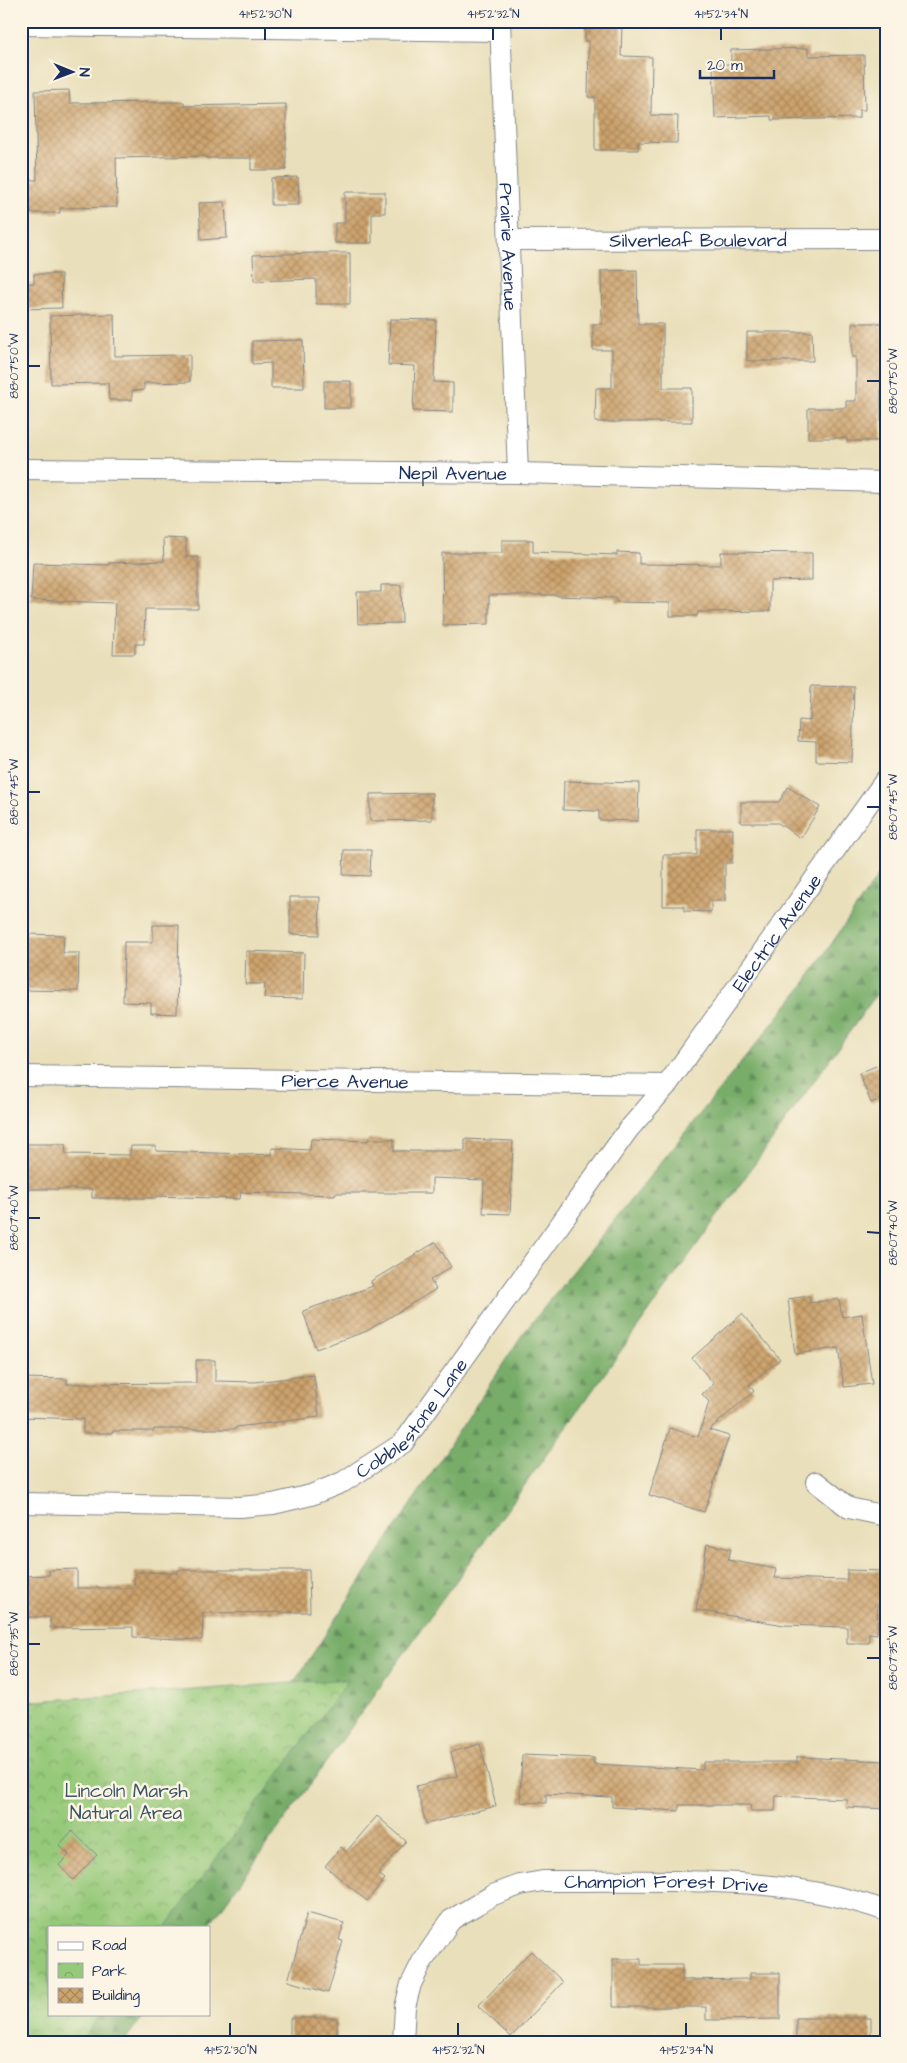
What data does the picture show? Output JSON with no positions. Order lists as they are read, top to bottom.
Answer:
{
  "streets": {
    "street": [
      "Silverleaf Boulevard",
      "Prairie Avenue",
      "Nepil Avenue",
      "Electric Avenue",
      "Pierce Avenue",
      "Cobblestone Lane",
      "Champion Forest Drive"
    ]
  },
  "crossings": [
    ["Silverleaf Boulevard", "Prairie Avenue"],
    ["Prairie Avenue", "Nepil Avenue"],
    ["Electric Avenue", "Pierce Avenue"],
    ["Electric Avenue", "Cobblestone Lane"],
    ["Pierce Avenue", "Cobblestone Lane"]
  ],
  "parks": ["Lincoln Marsh Natural Area"],
  "legend": ["Road", "Park", "Building"],
  "scale_bar": "20 m",
  "north": "right",
  "coordinates": [
    "41°52'30\"N",
    "41°52'32\"N",
    "41°52'34\"N",
    "88°07'50\"W",
    "88°07'45\"W",
    "88°07'40\"W",
    "88°07'35\"W"
  ]
}
